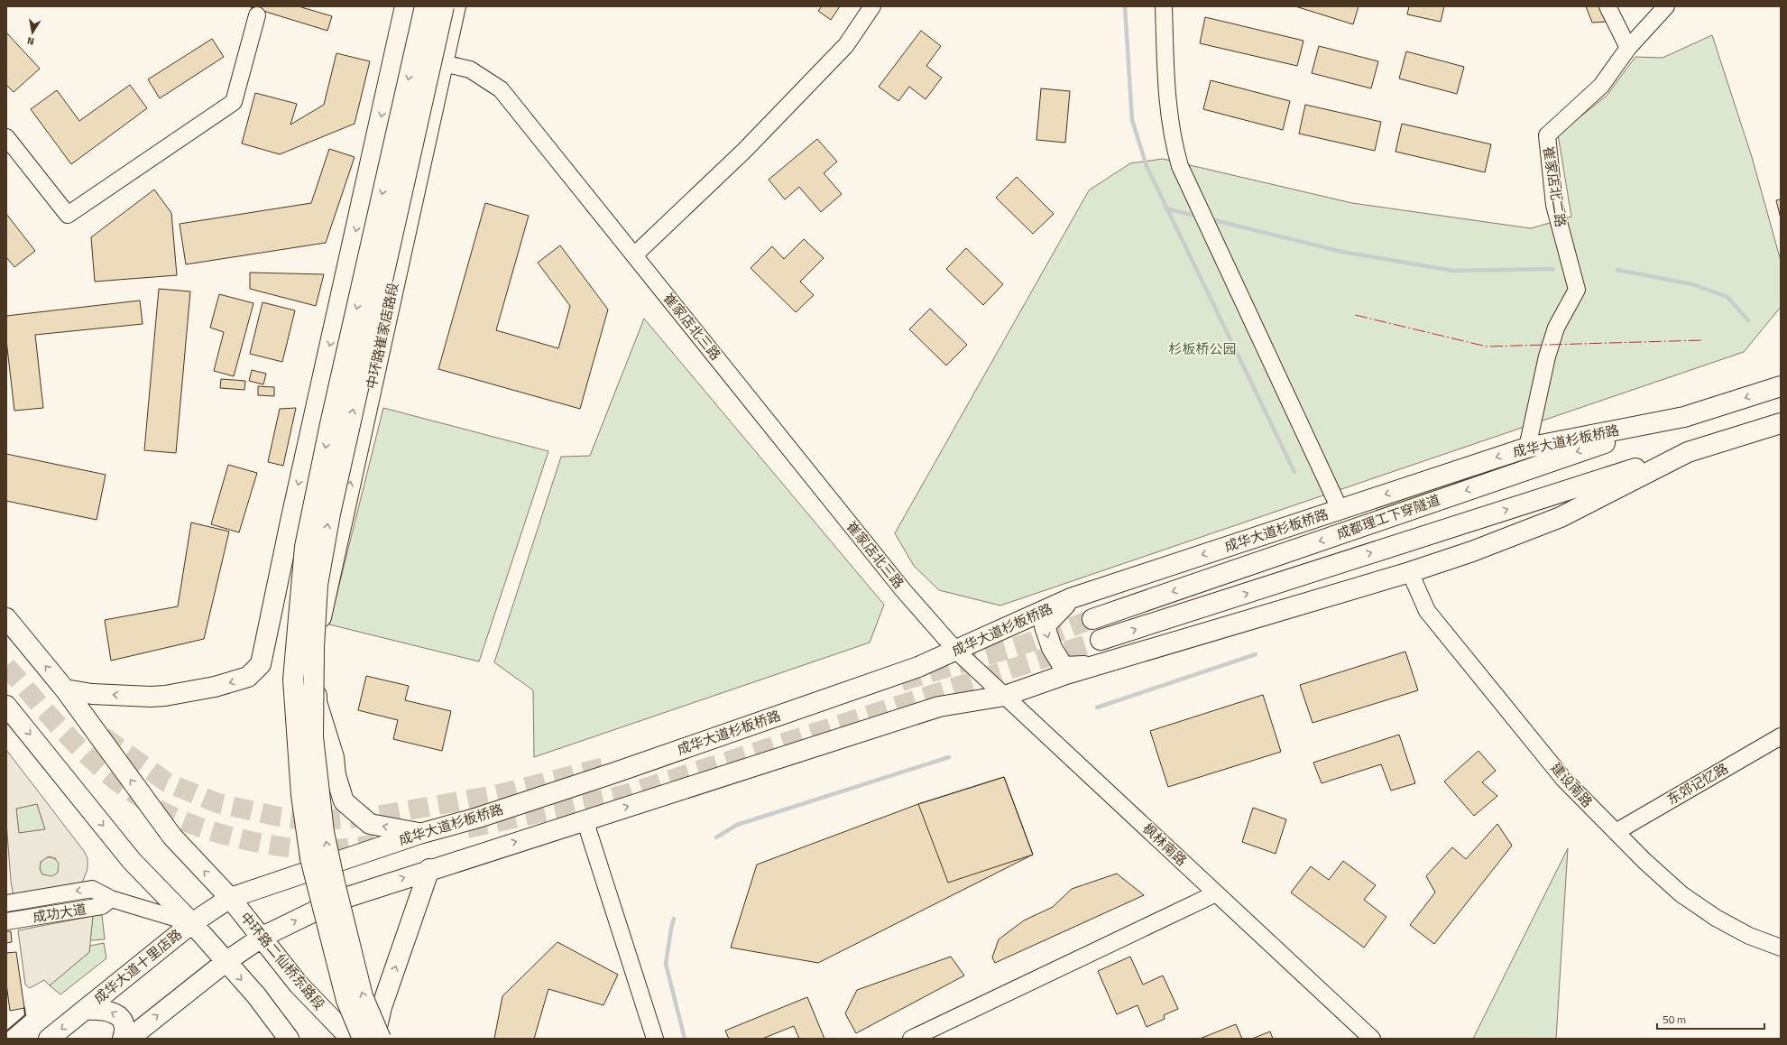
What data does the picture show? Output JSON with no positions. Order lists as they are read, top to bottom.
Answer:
{
  "streets": {
    "main road": [
      "中环路崔家店路段",
      "成华大道杉板桥路",
      "成都理工下穿隧道",
      "中环路二仙桥东路段",
      "成华大道十里店路"
    ],
    "street": [
      "崔家店北二路",
      "崔家店北三路",
      "东郊记忆路",
      "建设南路",
      "枫林南路",
      "成功大道"
    ]
  },
  "crossings": [
    ["崔家店北二路", "成华大道杉板桥路"],
    ["崔家店北三路", "中环路崔家店路段"],
    ["崔家店北三路", "成华大道杉板桥路"],
    ["崔家店北三路", "枫林南路"],
    ["中环路崔家店路段", "成华大道杉板桥路"],
    ["成华大道杉板桥路", "成都理工下穿隧道"],
    ["成华大道杉板桥路", "枫林南路"],
    ["成华大道杉板桥路", "中环路二仙桥东路段"],
    ["成华大道杉板桥路", "成华大道十里店路"],
    ["东郊记忆路", "建设南路"],
    ["成功大道", "成华大道十里店路"],
    ["中环路二仙桥东路段", "成华大道十里店路"]
  ],
  "parks": ["杉板桥公园"],
  "scale_bar": "50 m",
  "north": "bottom"
}
